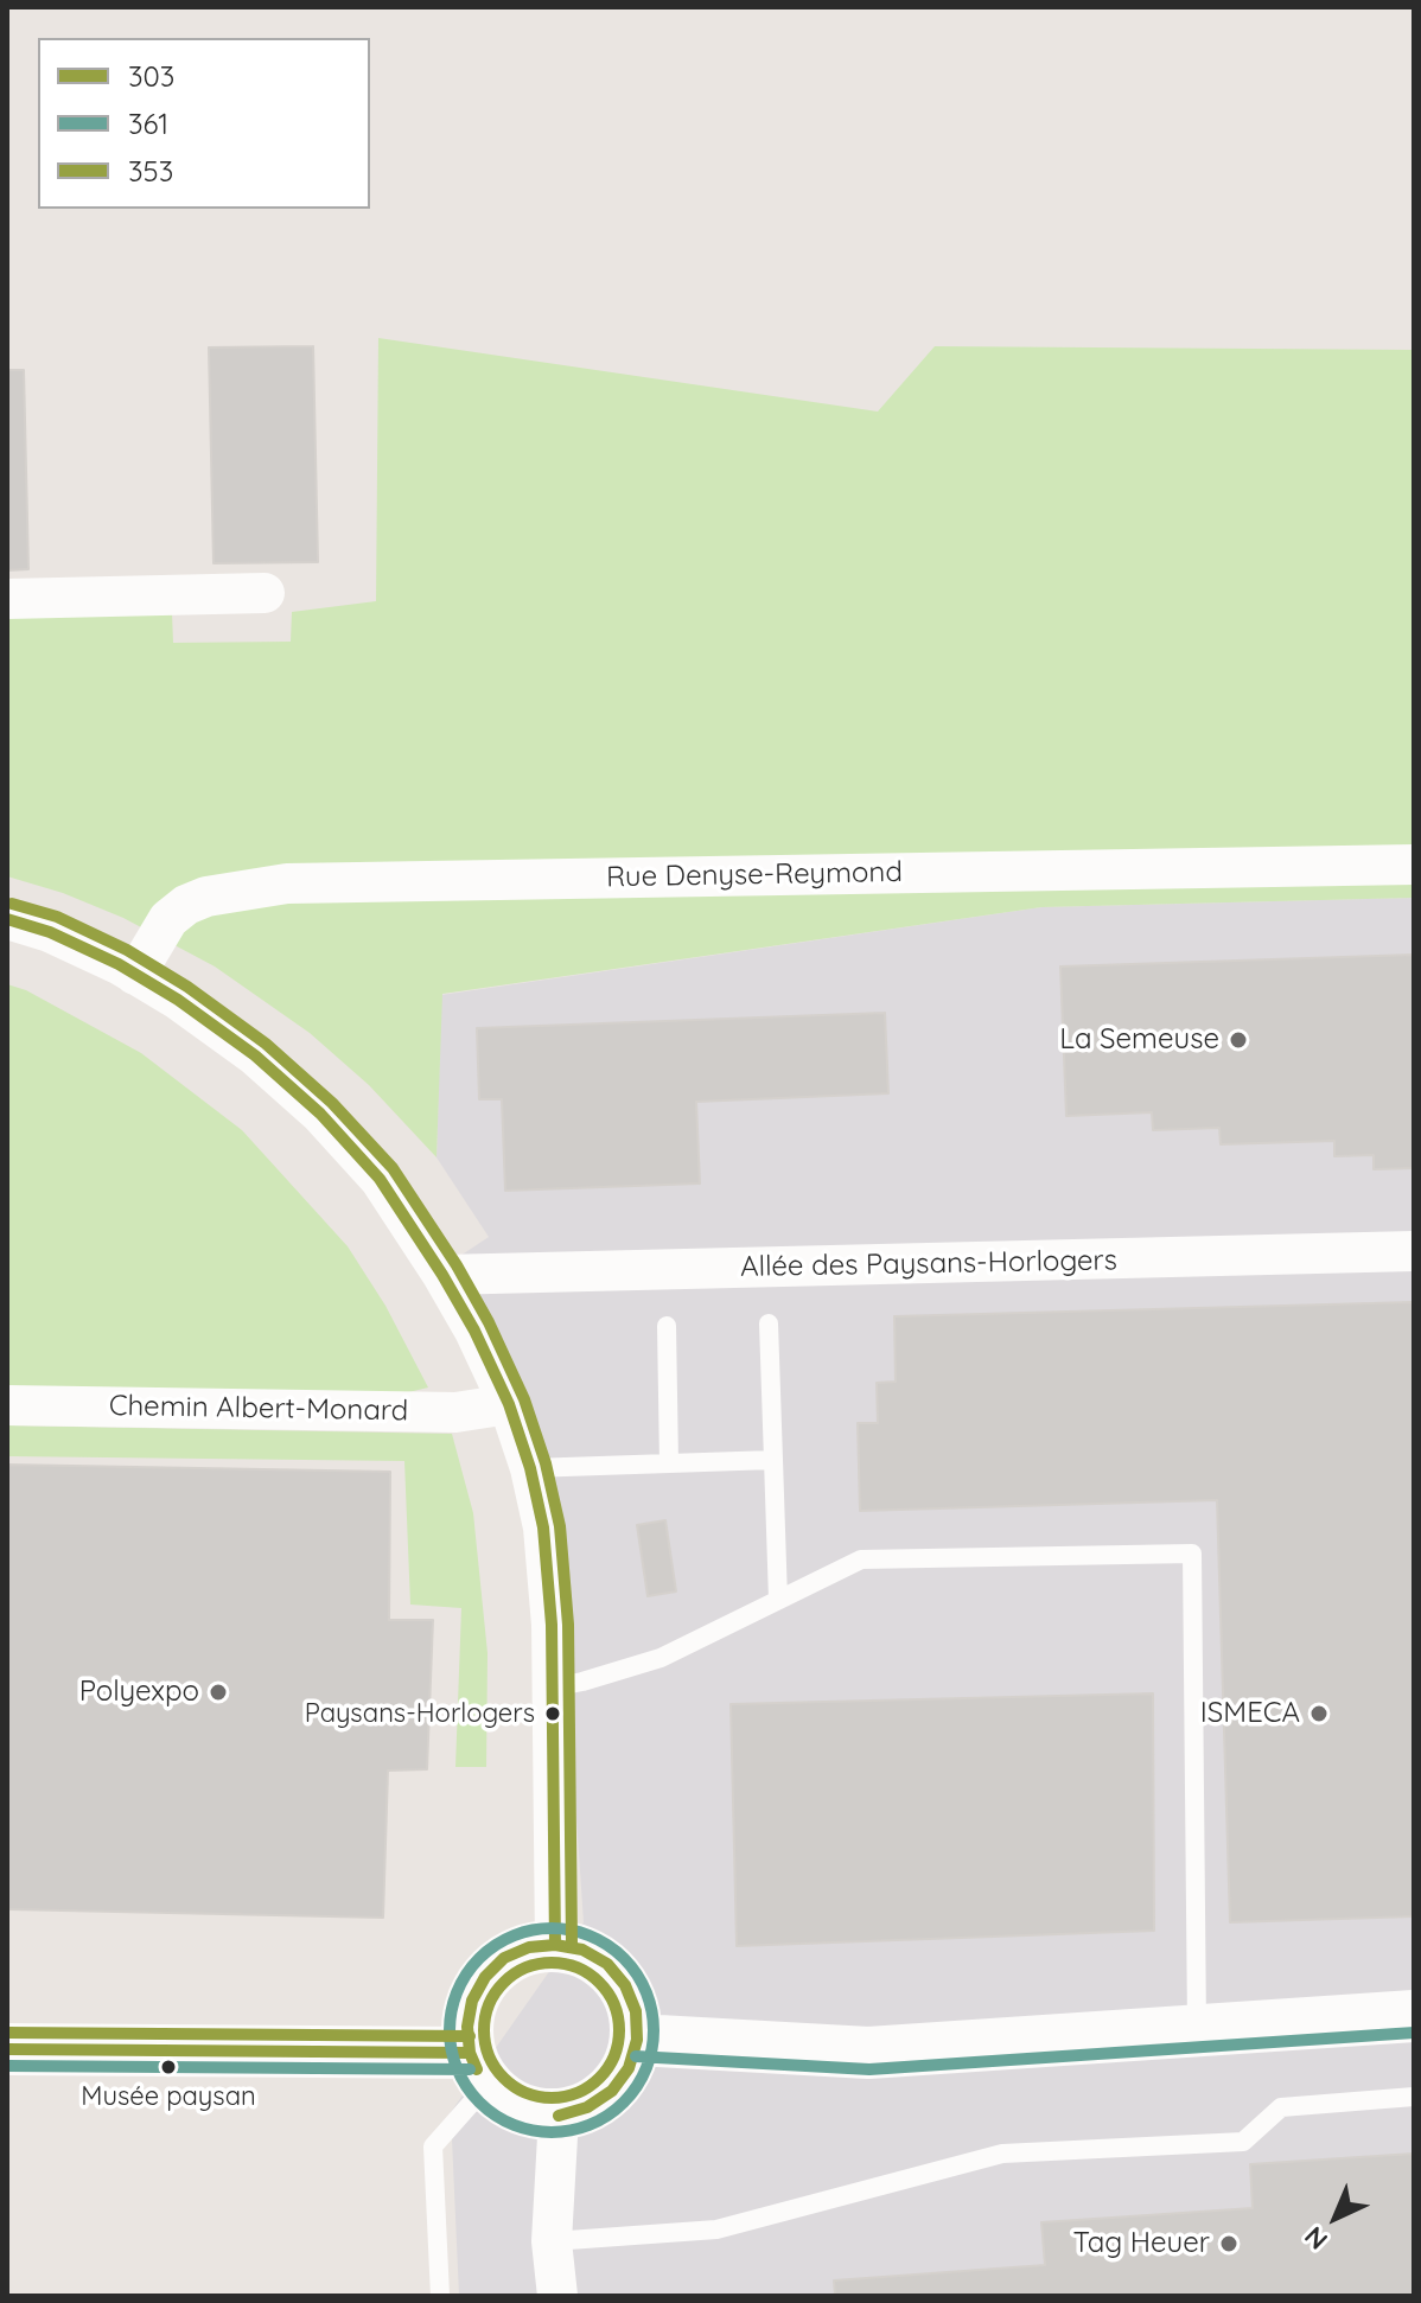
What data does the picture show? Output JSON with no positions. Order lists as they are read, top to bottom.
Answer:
{
  "streets": {
    "street": ["Rue Denyse-Reymond", "Allée des Paysans-Horlogers", "Chemin Albert-Monard"]
  },
  "places": [
    "La Semeuse",
    "Polyexpo",
    "Paysans-Horlogers",
    "ISMECA",
    "Musée paysan",
    "Tag Heuer"
  ],
  "lines": ["transit line 353", "transit line 303", "transit line 361"],
  "legend": ["303", "361", "353"],
  "north": "bottom left"
}
